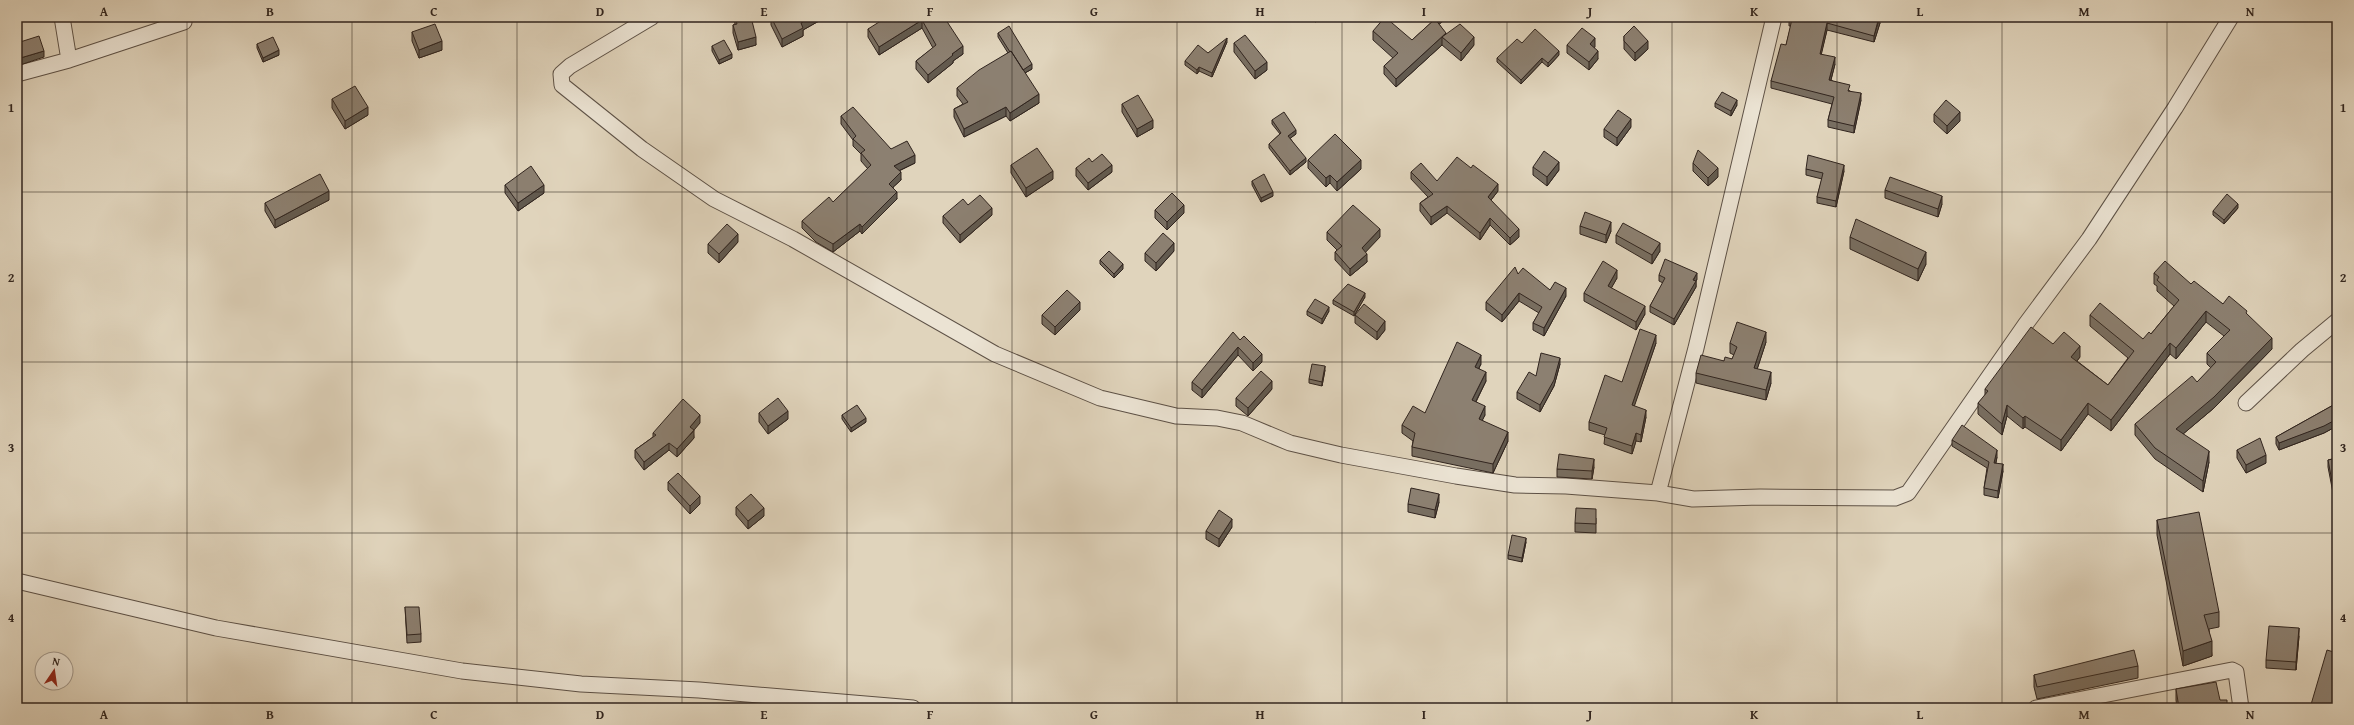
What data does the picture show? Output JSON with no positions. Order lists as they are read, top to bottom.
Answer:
{
  "north": "top",
  "grid": {
    "columns": [
      "A",
      "B",
      "C",
      "D",
      "E",
      "F",
      "G",
      "H",
      "I",
      "J",
      "K",
      "L",
      "M",
      "N"
    ],
    "rows": [
      "1",
      "2",
      "3",
      "4"
    ]
  }
}
